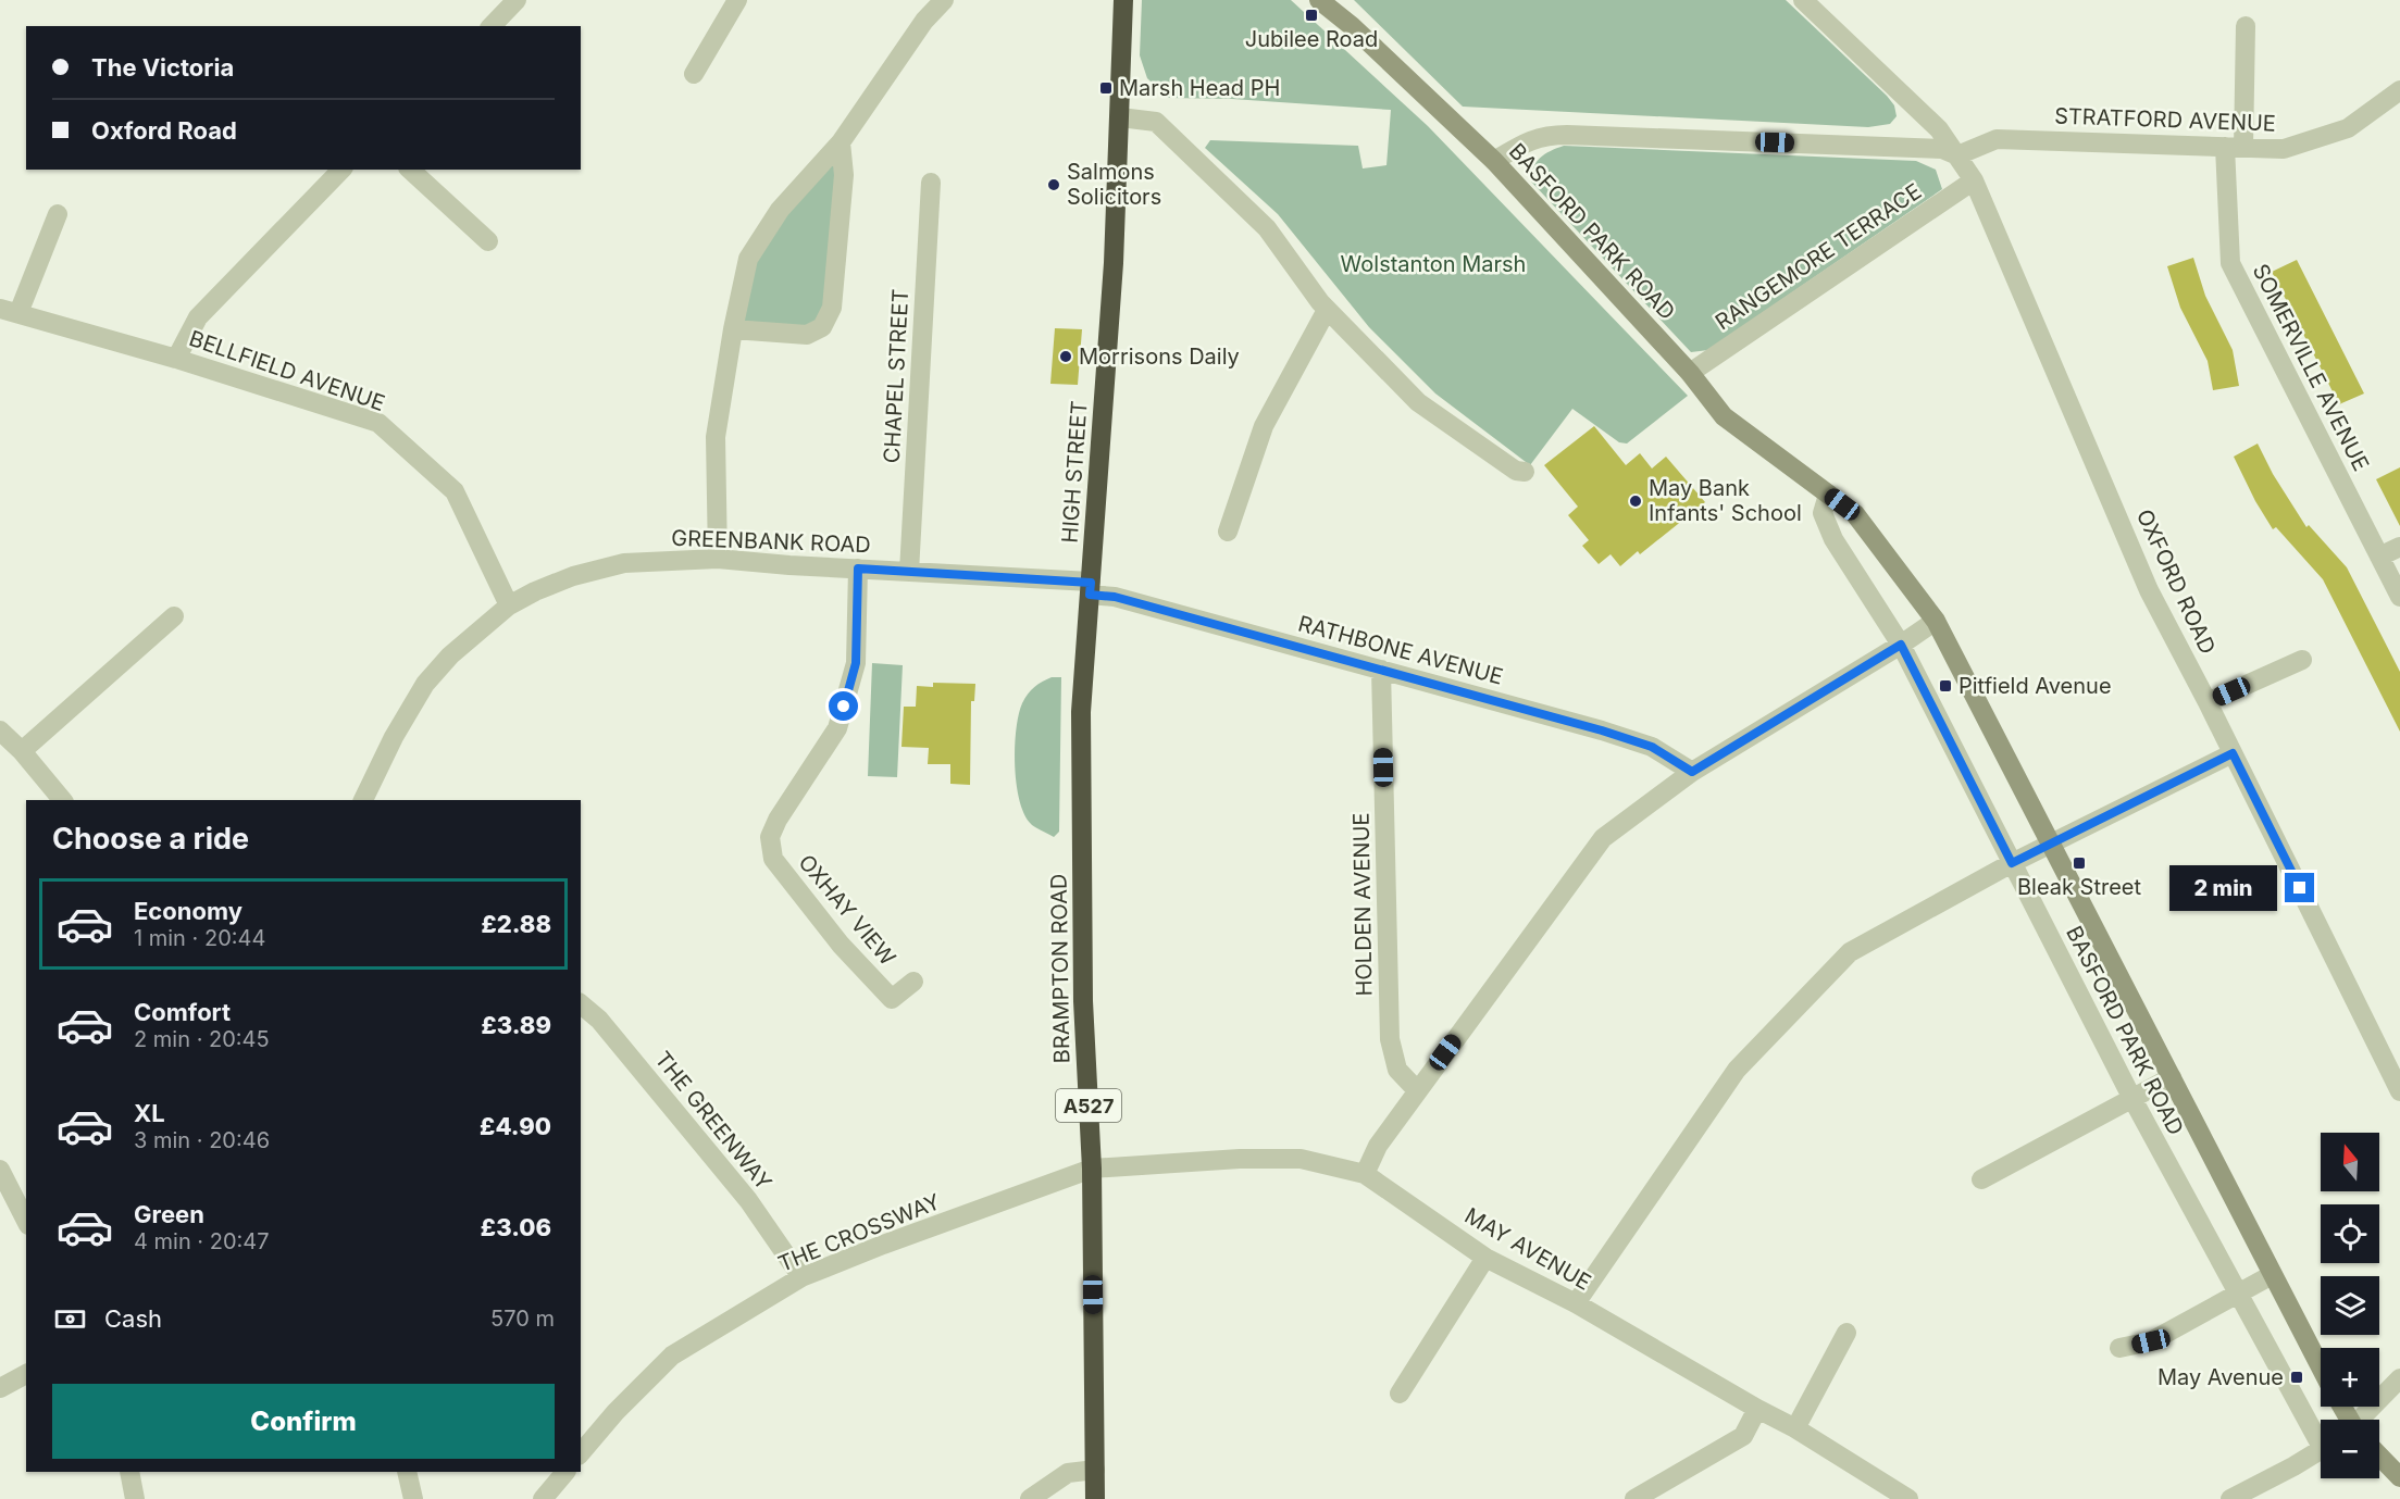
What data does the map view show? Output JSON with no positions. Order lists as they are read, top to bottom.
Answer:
{
  "streets": {
    "highway": ["HIGH STREET", "BRAMPTON ROAD", "A527"],
    "main road": ["BASFORD PARK ROAD"],
    "street": [
      "STRATFORD AVENUE",
      "RANGEMORE TERRACE",
      "SOMERVILLE AVENUE",
      "BELLFIELD AVENUE",
      "CHAPEL STREET",
      "GREENBANK ROAD",
      "OXFORD ROAD",
      "RATHBONE AVENUE",
      "HOLDEN AVENUE",
      "OXHAY VIEW",
      "THE GREENWAY",
      "THE CROSSWAY",
      "MAY AVENUE"
    ]
  },
  "crossings": [
    ["STRATFORD AVENUE", "SOMERVILLE AVENUE"],
    ["STRATFORD AVENUE", "OXFORD ROAD"],
    ["BASFORD PARK ROAD", "RANGEMORE TERRACE"],
    ["RANGEMORE TERRACE", "OXFORD ROAD"],
    ["BELLFIELD AVENUE", "GREENBANK ROAD"],
    ["CHAPEL STREET", "GREENBANK ROAD"],
    ["HIGH STREET", "GREENBANK ROAD"],
    ["HIGH STREET", "RATHBONE AVENUE"],
    ["HIGH STREET", "BRAMPTON ROAD"],
    ["GREENBANK ROAD", "RATHBONE AVENUE"],
    ["GREENBANK ROAD", "OXHAY VIEW"],
    ["RATHBONE AVENUE", "HOLDEN AVENUE"],
    ["BRAMPTON ROAD", "THE CROSSWAY"],
    ["BRAMPTON ROAD", "MAY AVENUE"],
    ["THE GREENWAY", "THE CROSSWAY"],
    ["THE CROSSWAY", "MAY AVENUE"]
  ],
  "parks": ["Wolstanton Marsh"],
  "places": {
    "transit": [
      "Jubilee Road",
      "Marsh Head PH",
      "Pitfield Avenue",
      "Bleak Street",
      "May Avenue"
    ],
    "other": ["Salmons Solicitors", "Morrisons Daily", "May Bank Infants' School"]
  },
  "north": "top",
  "page": {
    "banner": ["The Victoria", "Oxford Road"],
    "heading": "Choose a ride",
    "bubble": "2 min",
    "list": [
      {
        "name": "Economy",
        "note": "1 min · 20:44",
        "value": "£2.88"
      },
      {
        "name": "Comfort",
        "note": "2 min · 20:45",
        "value": "£3.89"
      },
      {
        "name": "XL",
        "note": "3 min · 20:46",
        "value": "£4.90"
      },
      {
        "name": "Green",
        "note": "4 min · 20:47",
        "value": "£3.06"
      }
    ],
    "map_buttons": ["+", "−"],
    "pay": ["Cash", "570 m"],
    "buttons": "Confirm"
  }
}
